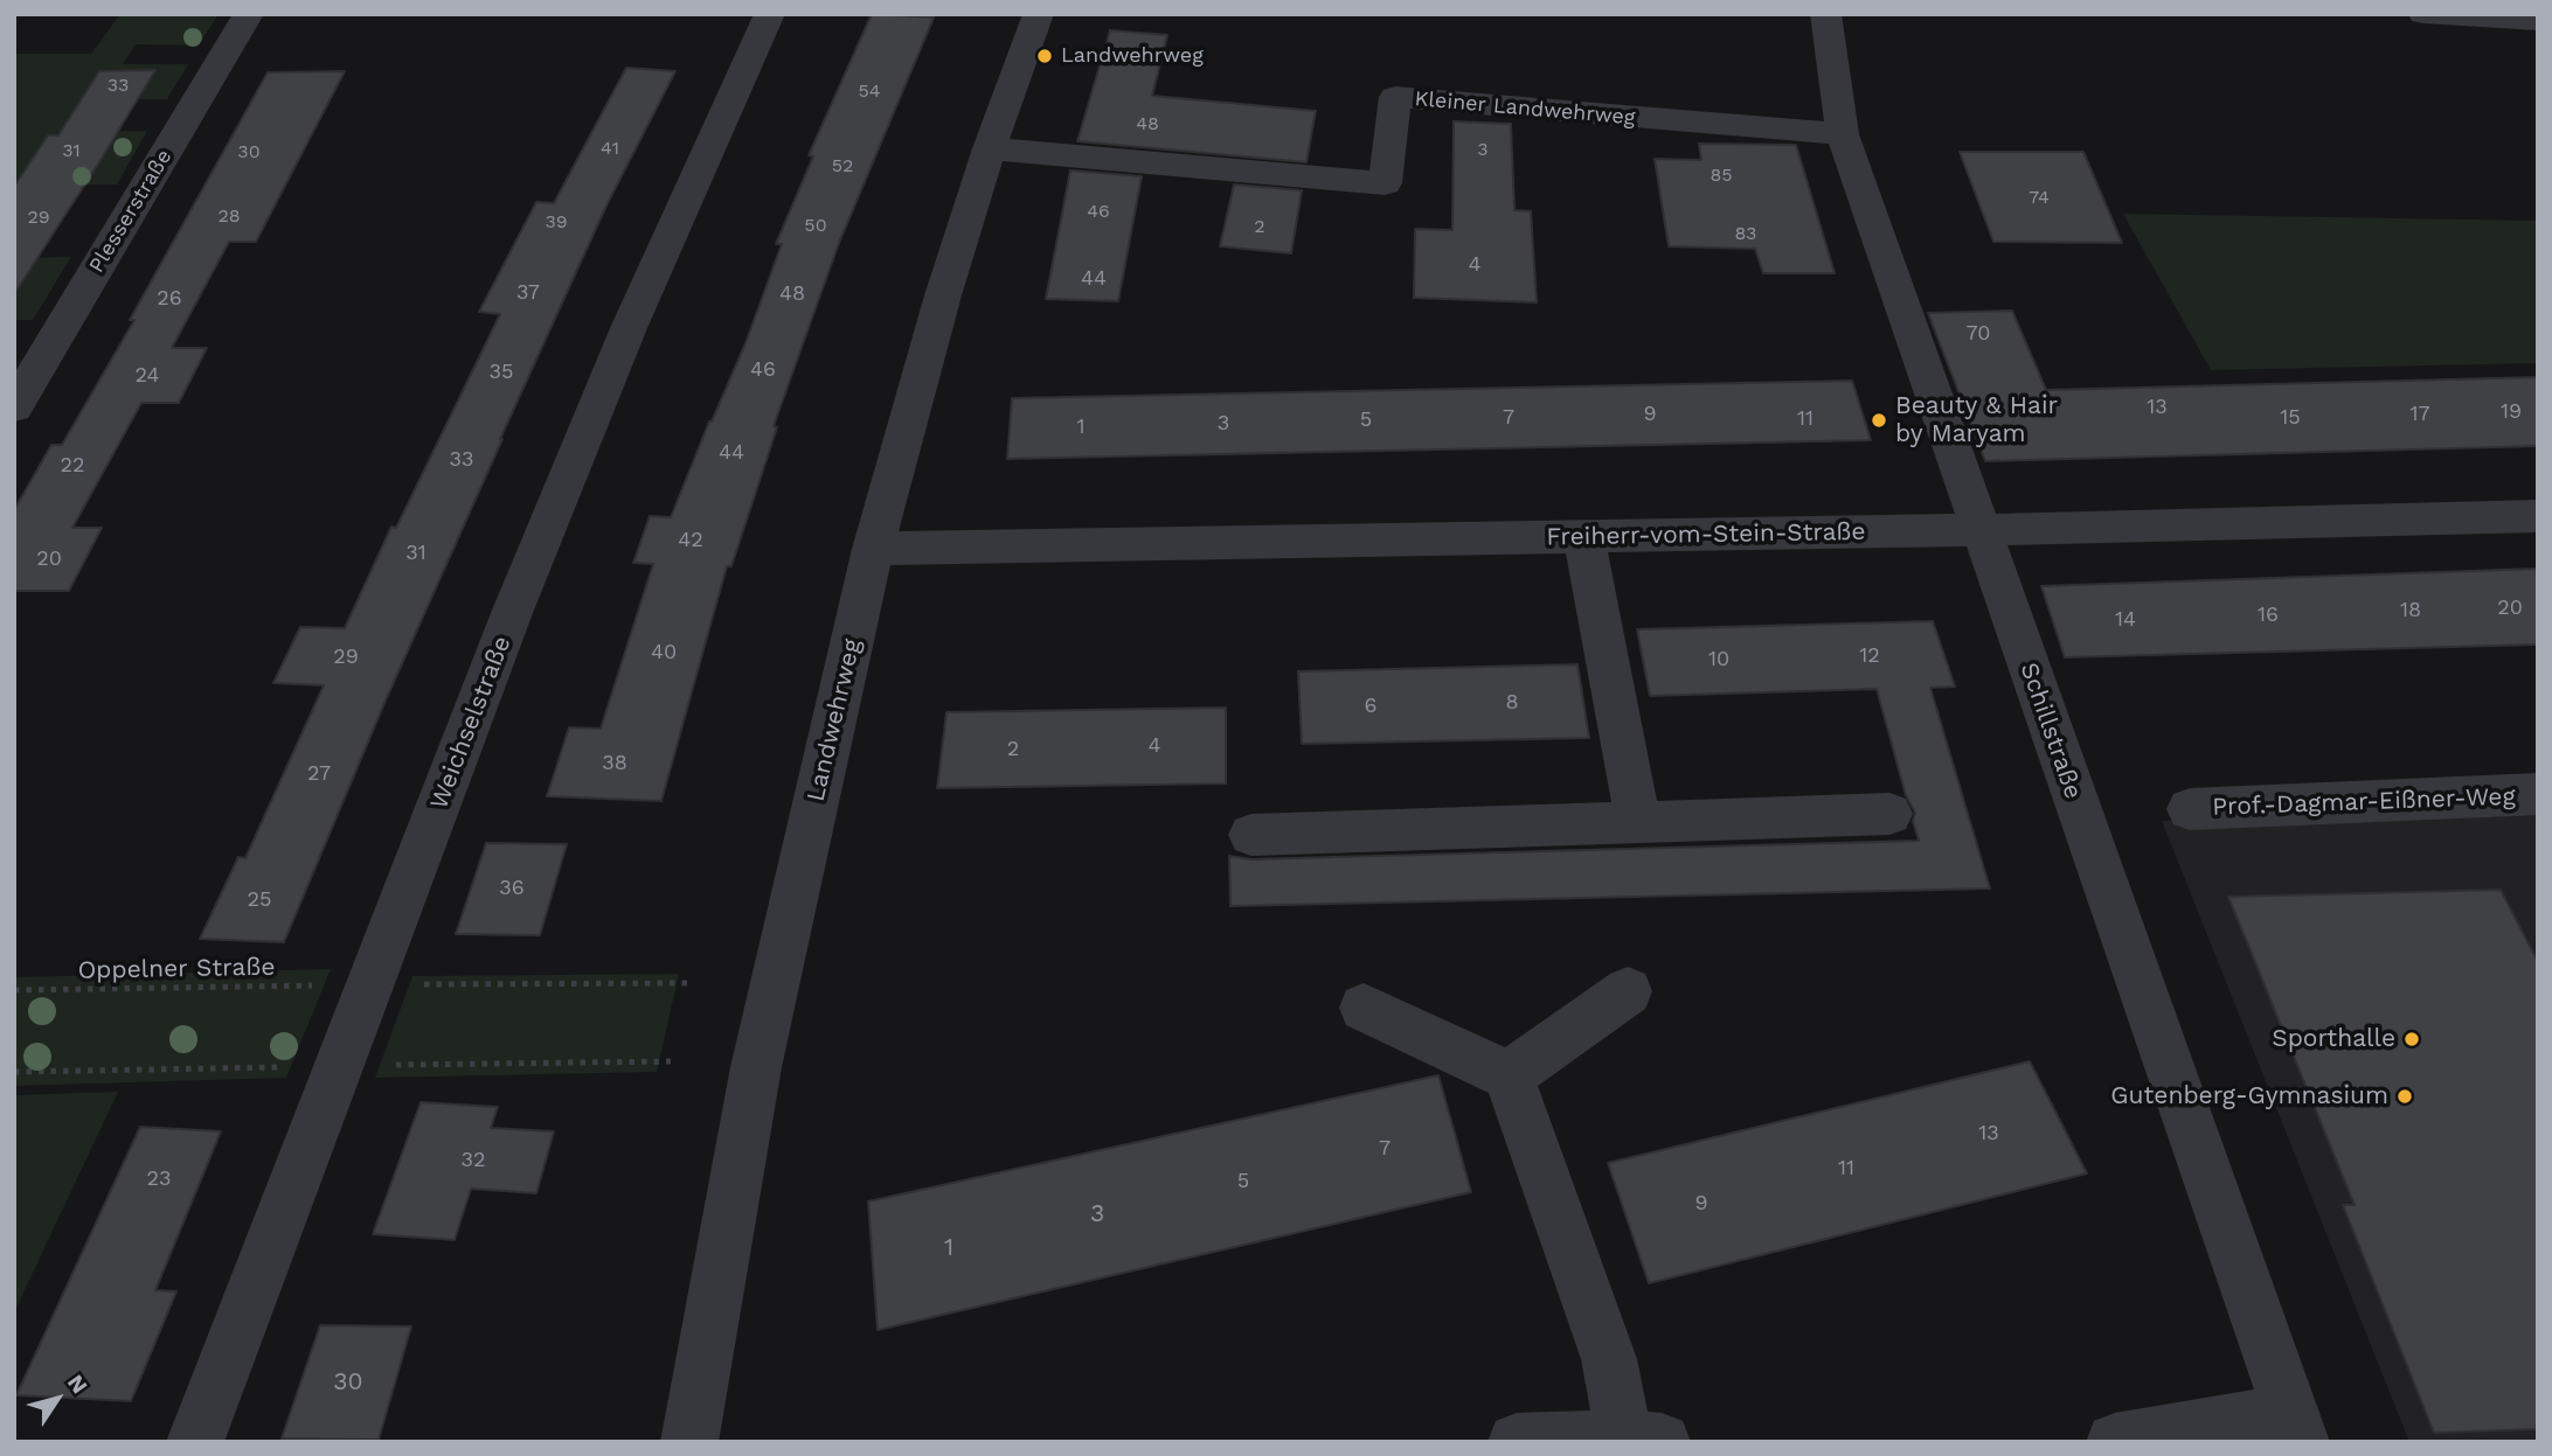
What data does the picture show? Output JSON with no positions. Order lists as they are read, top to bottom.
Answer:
{
  "streets": {
    "street": [
      "Kleiner Landwehrweg",
      "Plesserstraße",
      "Freiherr-vom-Stein-Straße",
      "Landwehrweg",
      "Weichselstraße",
      "Schillstraße",
      "Prof.-Dagmar-Eißner-Weg"
    ],
    "path": ["Oppelner Straße"]
  },
  "crossings": [
    ["Kleiner Landwehrweg", "Landwehrweg"],
    ["Kleiner Landwehrweg", "Schillstraße"],
    ["Freiherr-vom-Stein-Straße", "Landwehrweg"],
    ["Freiherr-vom-Stein-Straße", "Schillstraße"]
  ],
  "places": [
    "Landwehrweg",
    "Beauty & Hair by Maryam",
    "Sporthalle",
    "Gutenberg-Gymnasium"
  ],
  "house_numbers": [
    "33",
    "54",
    "48",
    "41",
    "3",
    "31",
    "30",
    "52",
    "85",
    "74",
    "46",
    "28",
    "29",
    "39",
    "50",
    "2",
    "83",
    "4",
    "44",
    "37",
    "48",
    "26",
    "70",
    "46",
    "35",
    "24",
    "13",
    "19",
    "9",
    "17",
    "7",
    "15",
    "11",
    "5",
    "3",
    "1",
    "44",
    "33",
    "22",
    "42",
    "31",
    "20",
    "20",
    "18",
    "16",
    "14",
    "40",
    "12",
    "29",
    "10",
    "8",
    "6",
    "4",
    "2",
    "38",
    "27",
    "36",
    "25",
    "13",
    "7",
    "32",
    "11",
    "23",
    "5",
    "9",
    "3",
    "1",
    "30"
  ],
  "north": "top right"
}
